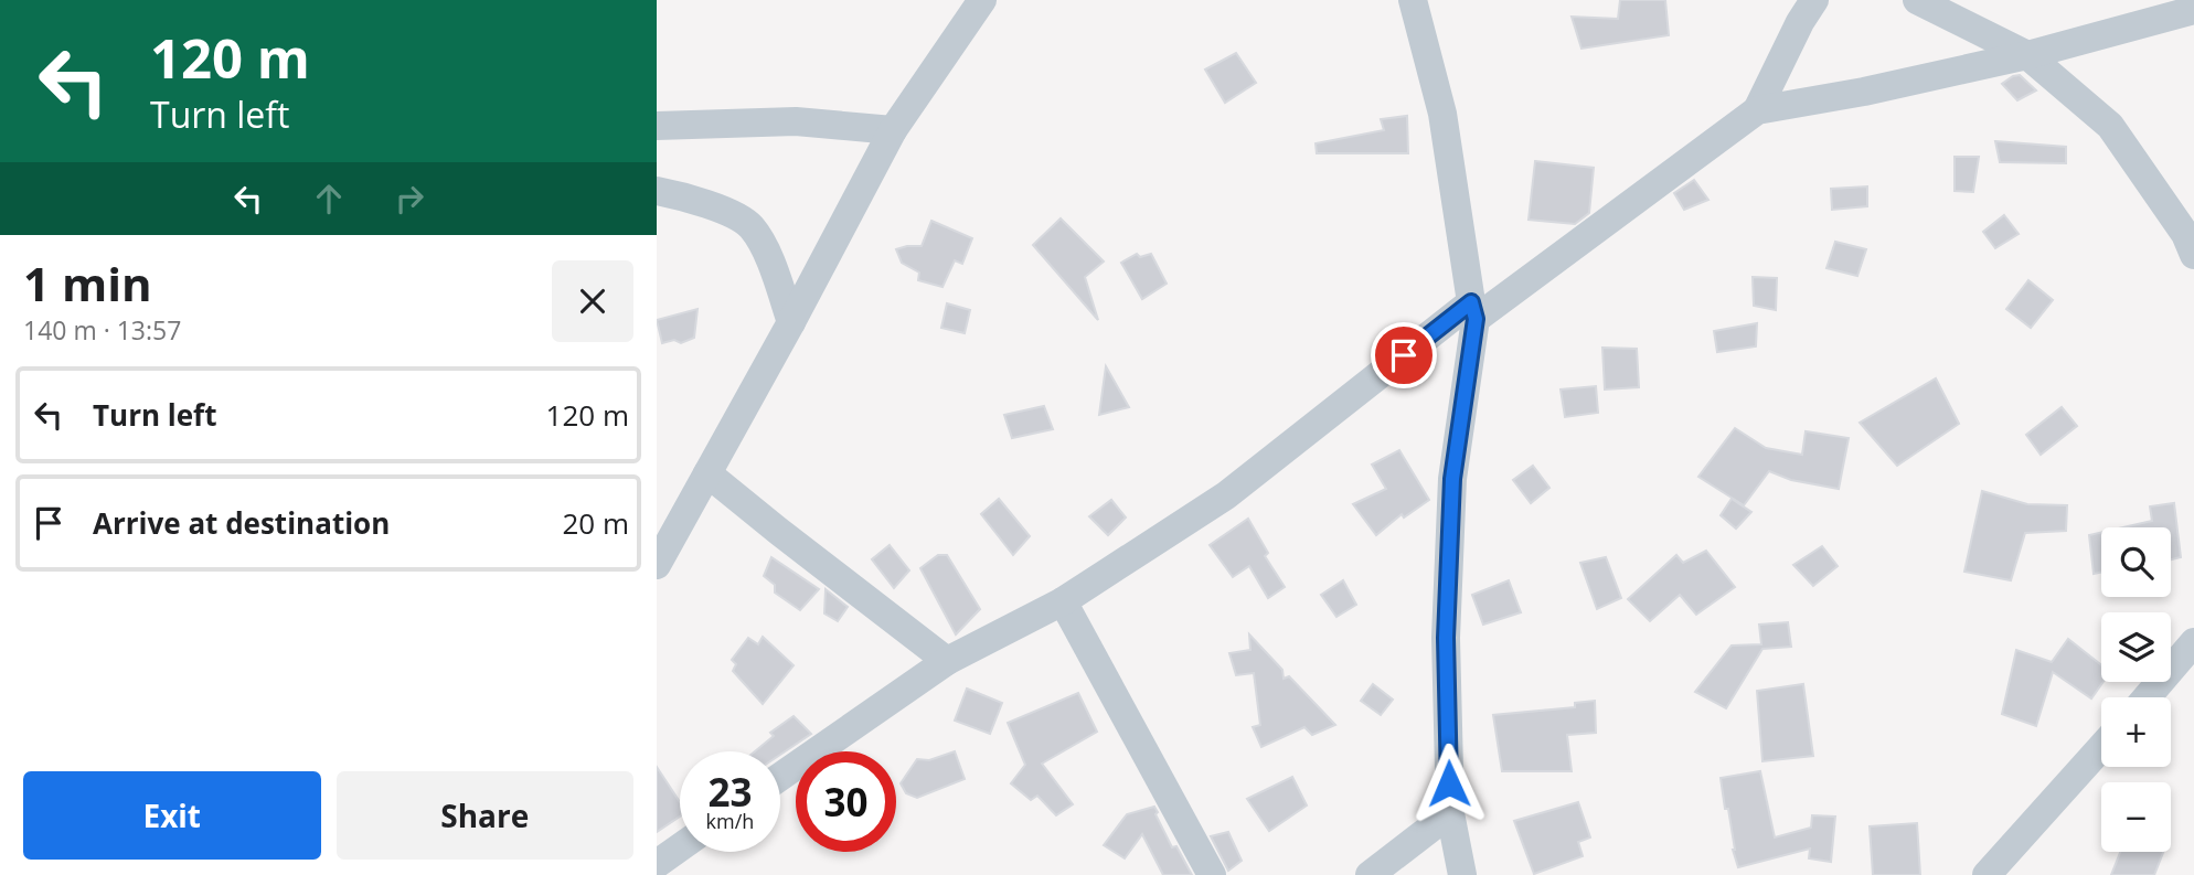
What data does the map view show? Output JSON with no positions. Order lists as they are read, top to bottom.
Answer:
{
  "page": {
    "turn": ["120 m", "Turn left"],
    "heading": ["1 min", "140 m · 13:57"],
    "list": [
      {
        "name": "Turn left",
        "value": "120 m"
      },
      {
        "name": "Arrive at destination",
        "value": "20 m"
      }
    ],
    "map_buttons": ["+", "−"],
    "speed": "23 km/h",
    "limit": "30",
    "buttons": ["Exit", "Share"]
  }
}
